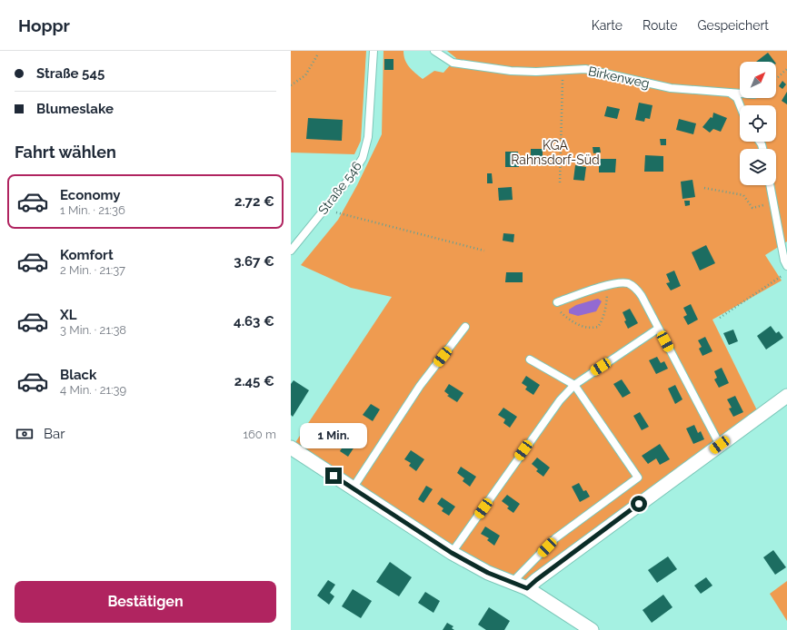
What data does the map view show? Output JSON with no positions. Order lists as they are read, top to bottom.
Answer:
{
  "streets": {
    "lane": ["Birkenweg", "Straße 546"]
  },
  "parks": ["KGA Rahnsdorf-Süd"],
  "north": "top right",
  "page": {
    "header": "Hoppr",
    "nav": ["Karte", "Route", "Gespeichert"],
    "banner": ["Straße 545", "Blumeslake"],
    "heading": "Fahrt wählen",
    "list": [
      {
        "name": "Economy",
        "note": "1 Min. · 21:36",
        "value": "2.72 €"
      },
      {
        "name": "Komfort",
        "note": "2 Min. · 21:37",
        "value": "3.67 €"
      },
      {
        "name": "XL",
        "note": "3 Min. · 21:38",
        "value": "4.63 €"
      },
      {
        "name": "Black",
        "note": "4 Min. · 21:39",
        "value": "2.45 €"
      }
    ],
    "pay": ["Bar", "160 m"],
    "bubble": "1 Min.",
    "buttons": "Bestätigen"
  }
}
